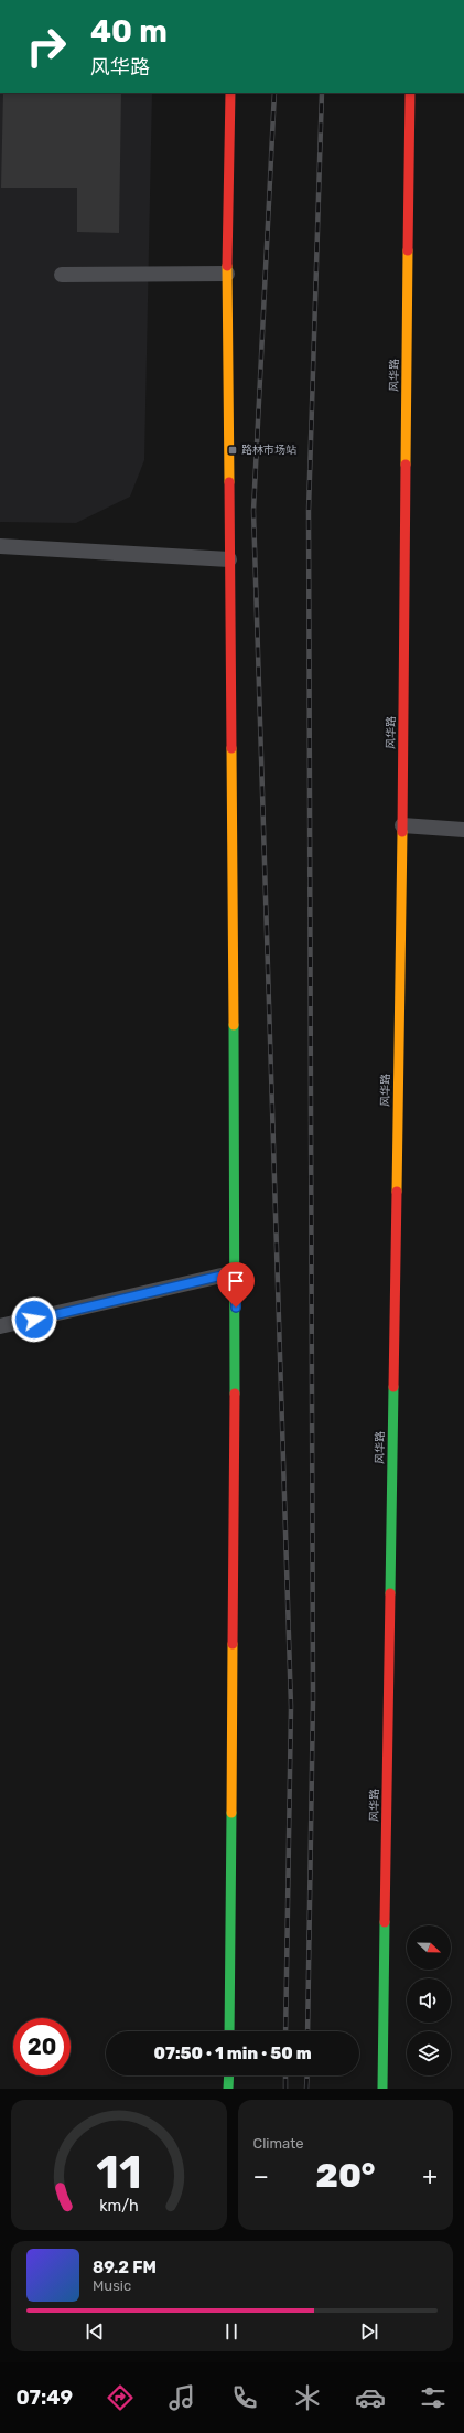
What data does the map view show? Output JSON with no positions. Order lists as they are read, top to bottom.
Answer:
{
  "streets": {
    "main road": ["风华路"]
  },
  "places": {
    "transit": ["路林市场站"]
  },
  "north": "right",
  "page": {
    "turn": ["40 m", "风华路"],
    "limit": "20",
    "trip": "07:50 · 1 min · 50 m",
    "tile": "Climate",
    "heat": ["−", "20°", "+"],
    "song": ["89.2 FM", "Music"],
    "tabs": "07:49",
    "gauge": ["11", "km/h"]
  }
}
